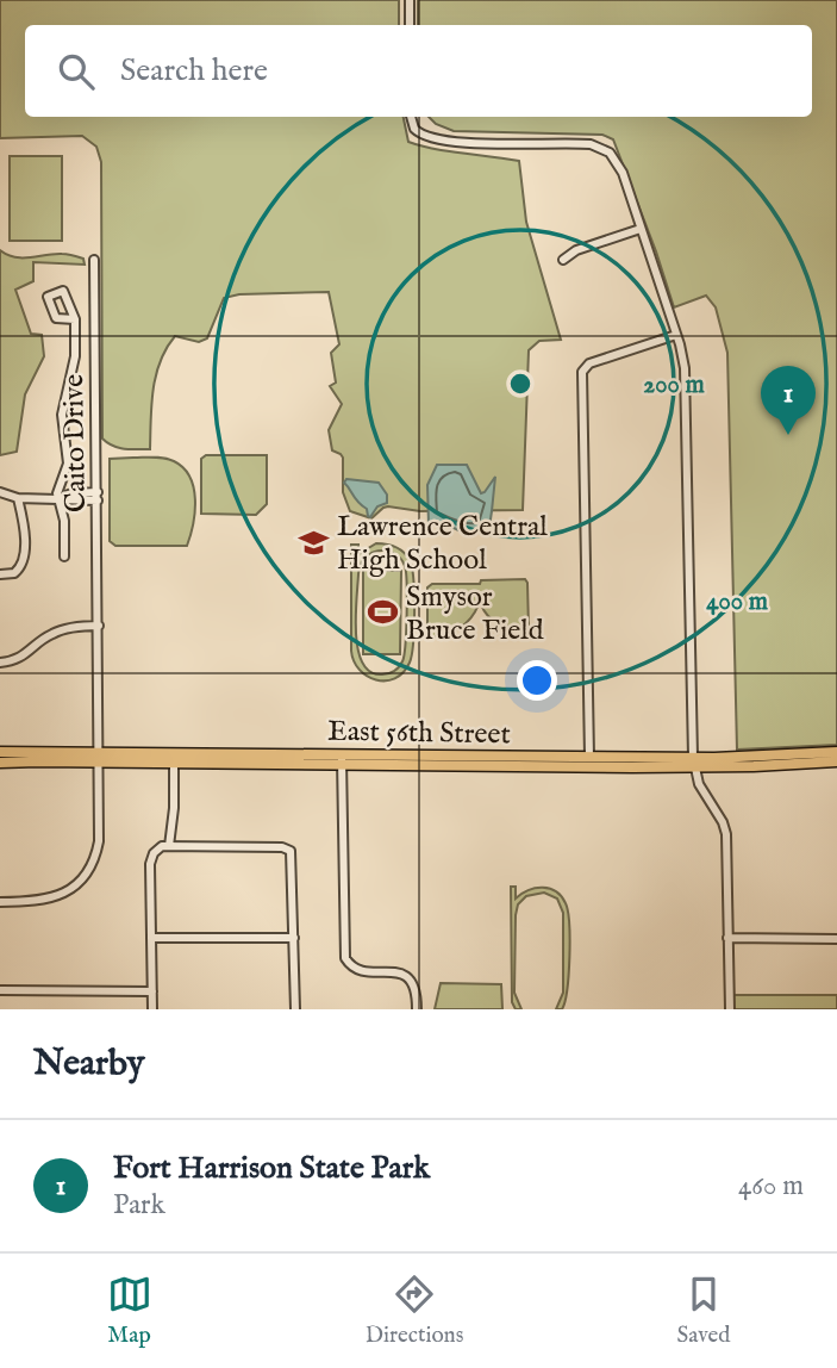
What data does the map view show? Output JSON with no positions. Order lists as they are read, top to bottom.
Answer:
{
  "streets": {
    "main road": ["East 56th Street"],
    "street": ["Caito Drive"]
  },
  "crossings": [
    ["Caito Drive", "East 56th Street"]
  ],
  "places": {
    "school or university": ["Lawrence Central High School"],
    "sports": ["Smysor Bruce Field"]
  },
  "page": {
    "search": "Search here",
    "pins": "1",
    "heading": "Nearby",
    "list": [
      {
        "mark": "1",
        "name": "Fort Harrison State Park",
        "note": "Park",
        "value": "460 m"
      }
    ],
    "nav": ["Map", "Directions", "Saved"]
  },
  "rings": ["200 m", "400 m"]
}
